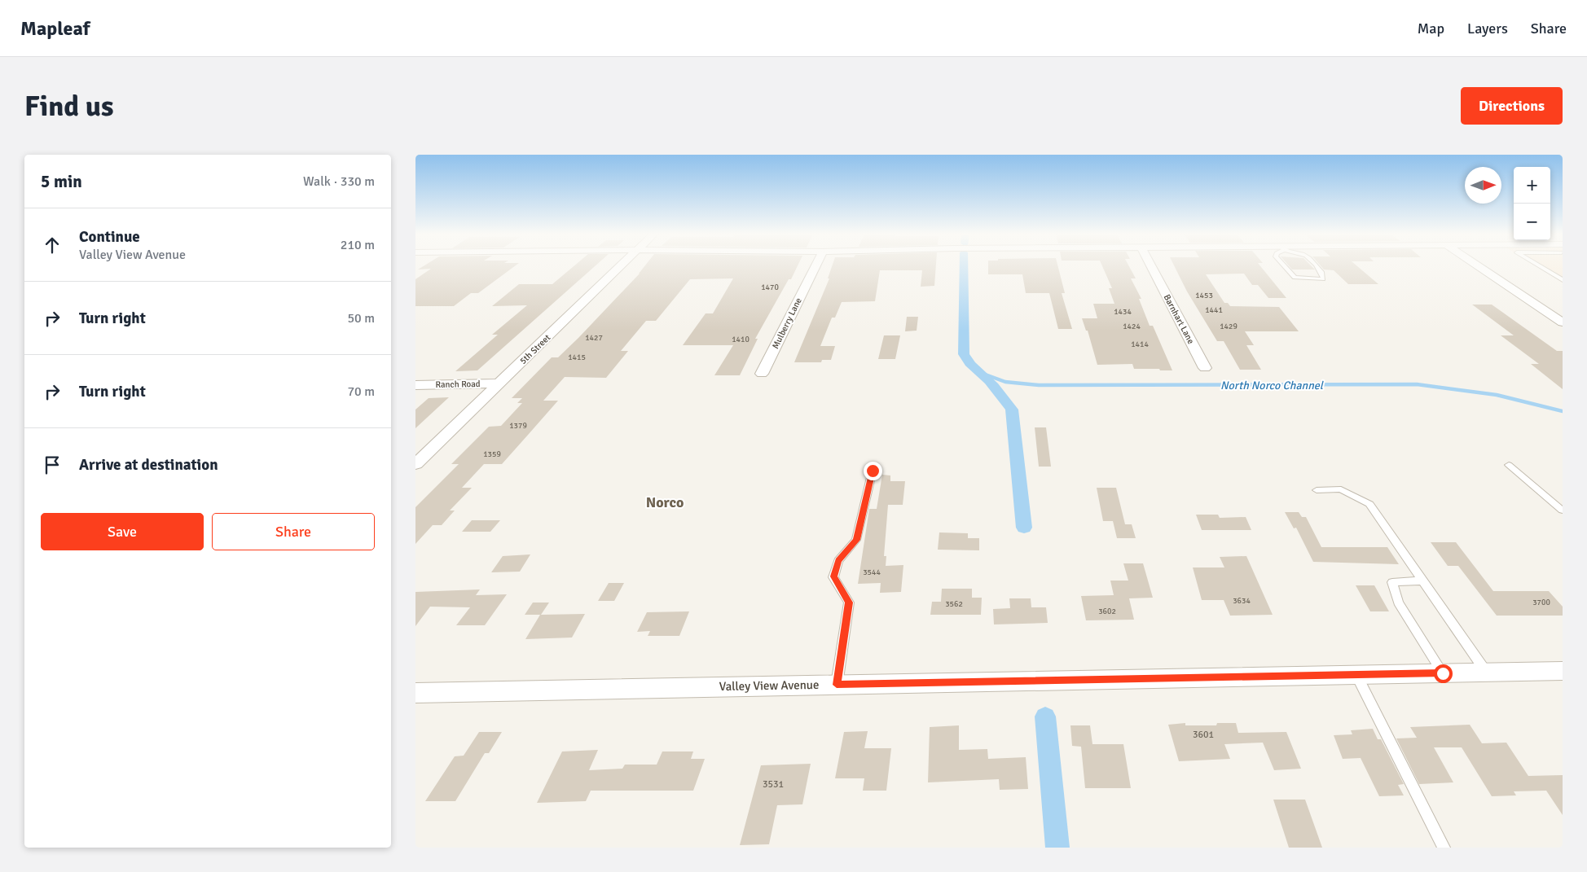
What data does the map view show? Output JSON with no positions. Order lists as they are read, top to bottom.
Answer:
{
  "streets": {
    "street": [
      "Barnhart Lane",
      "Mulberry Lane",
      "5th Street",
      "Ranch Road",
      "Valley View Avenue"
    ]
  },
  "crossings": [
    ["5th Street", "Ranch Road"]
  ],
  "districts": ["Norco"],
  "water": ["North Norco Channel"],
  "house_numbers": [
    "1470",
    "1453",
    "1441",
    "1434",
    "1424",
    "1429",
    "1427",
    "1410",
    "1414",
    "1415",
    "1379",
    "1359",
    "3544",
    "3634",
    "3700",
    "3562",
    "3602",
    "3601",
    "3531"
  ],
  "north": "right",
  "page": {
    "header": "Mapleaf",
    "nav": ["Map", "Layers", "Share"],
    "buttons": [
      "Directions",
      ["Save", "Share"]
    ],
    "title": "Find us",
    "heading": ["5 min", "Walk · 330 m"],
    "map_buttons": ["+", "−"],
    "list": [
      ["Continue", "Valley View Avenue", "210 m"],
      ["Turn right", "50 m"],
      ["Turn right", "70 m"],
      "Arrive at destination"
    ]
  }
}
